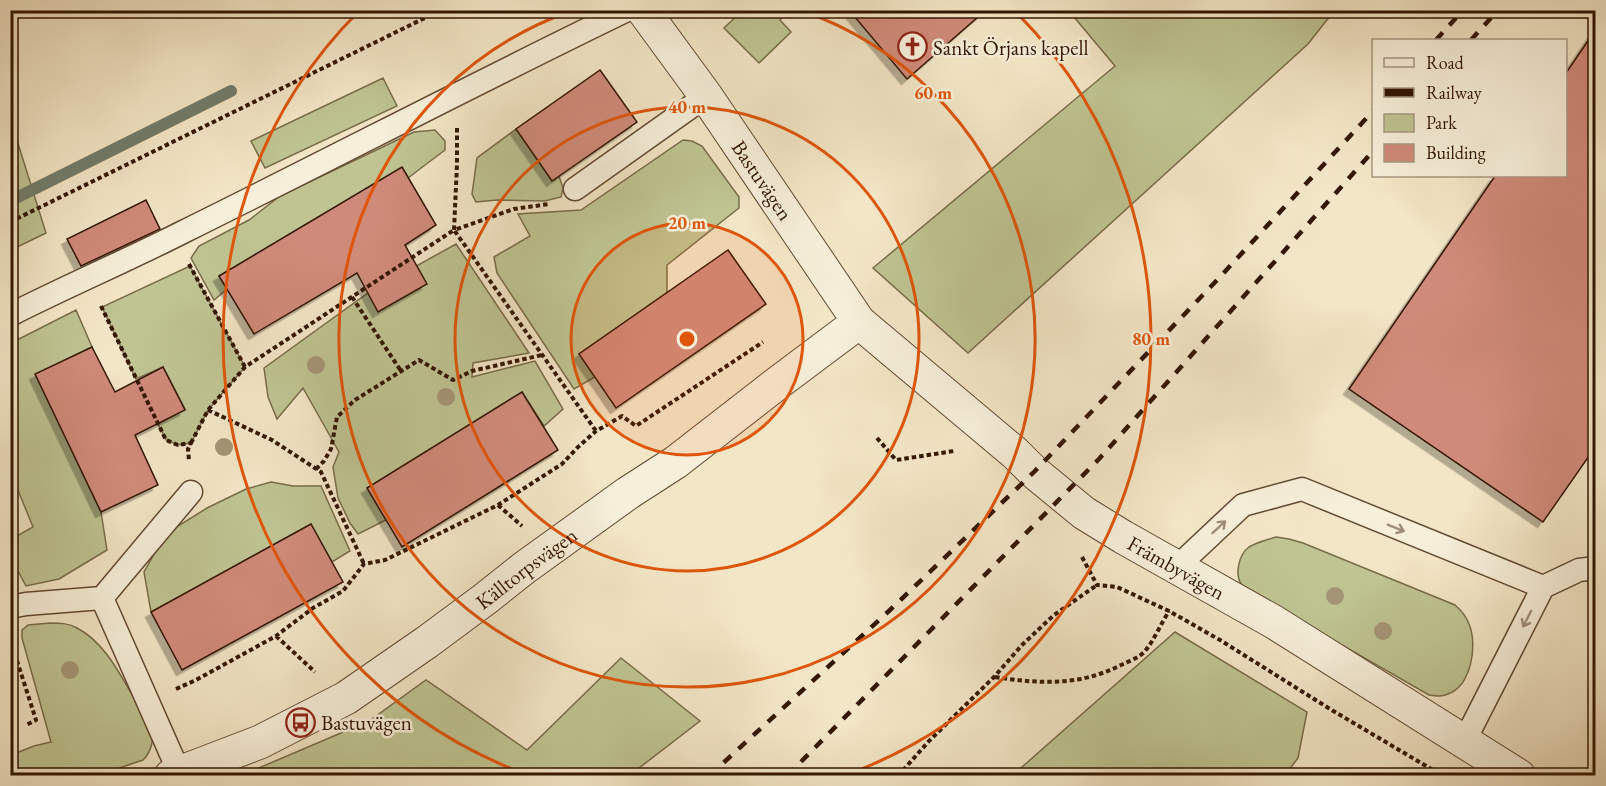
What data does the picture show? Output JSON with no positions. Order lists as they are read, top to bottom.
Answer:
{
  "streets": {
    "street": ["Bastuvägen", "Främbyvägen", "Källtorpsvägen"]
  },
  "crossings": [
    ["Bastuvägen", "Främbyvägen"],
    ["Bastuvägen", "Källtorpsvägen"],
    ["Främbyvägen", "Källtorpsvägen"]
  ],
  "places": {
    "church": ["Sankt Örjans kapell"],
    "bus stop": ["Bastuvägen"]
  },
  "legend": [
    "Road",
    "Railway",
    "Park",
    "Building"
  ],
  "rings": [
    "60 m",
    "40 m",
    "20 m",
    "80 m"
  ]
}
